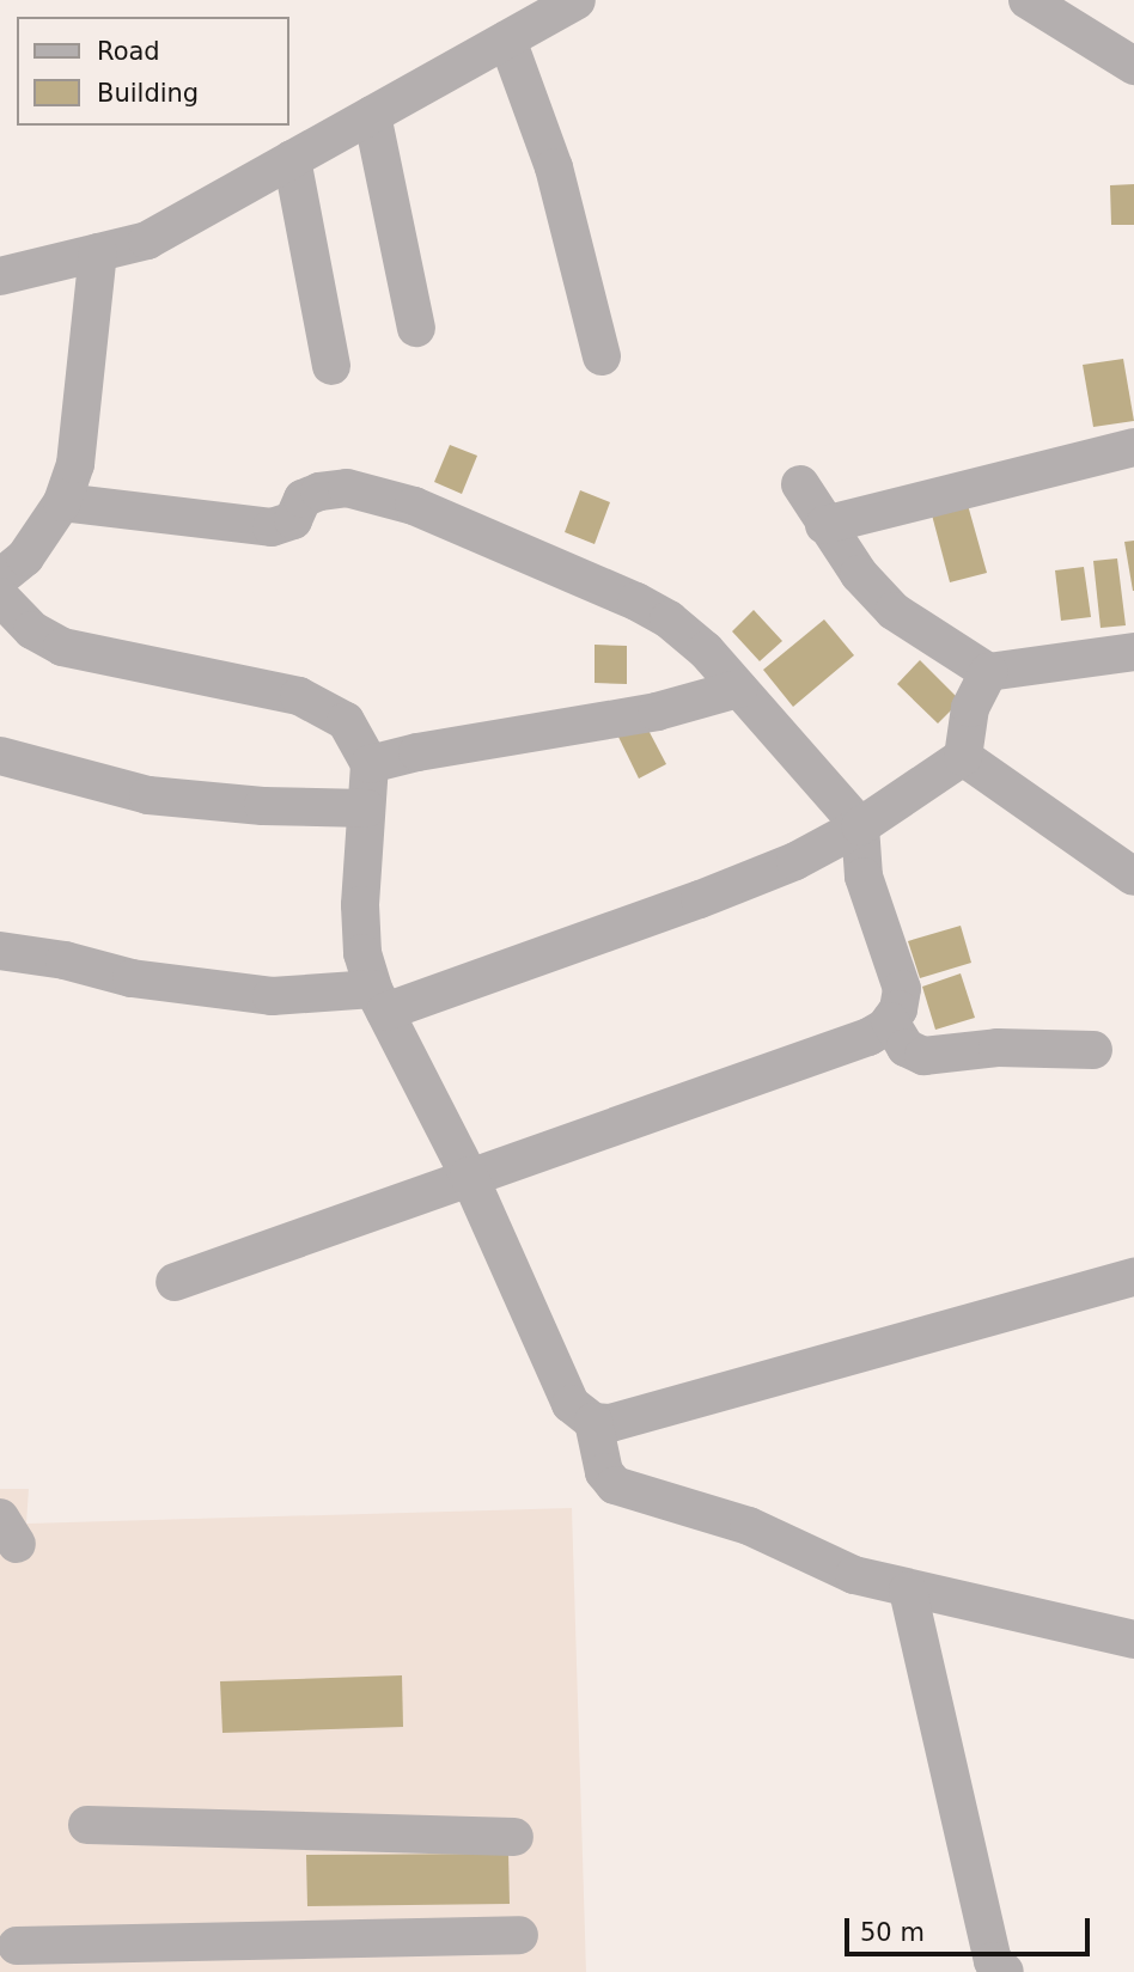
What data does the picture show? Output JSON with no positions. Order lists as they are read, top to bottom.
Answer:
{
  "legend": ["Road", "Building"],
  "scale_bar": "50 m"
}
